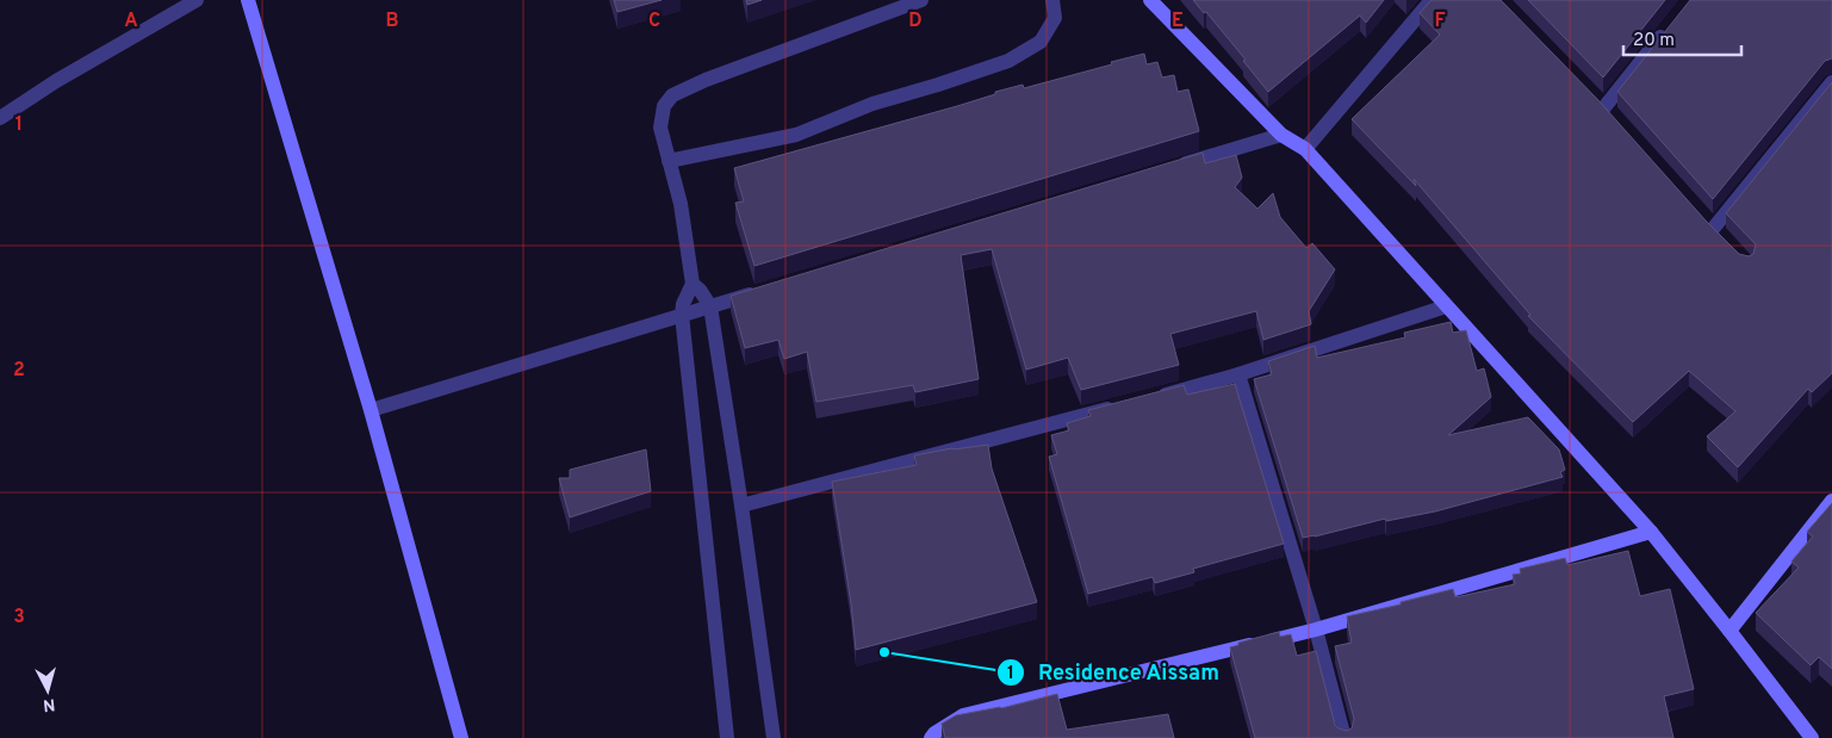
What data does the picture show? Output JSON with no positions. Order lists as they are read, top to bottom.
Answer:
{
  "places": ["Residence Aissam"],
  "scale_bar": "20 m",
  "north": "bottom",
  "grid": {
    "columns": [
      "A",
      "B",
      "C",
      "D",
      "E",
      "F"
    ],
    "rows": ["1", "2", "3"]
  }
}
